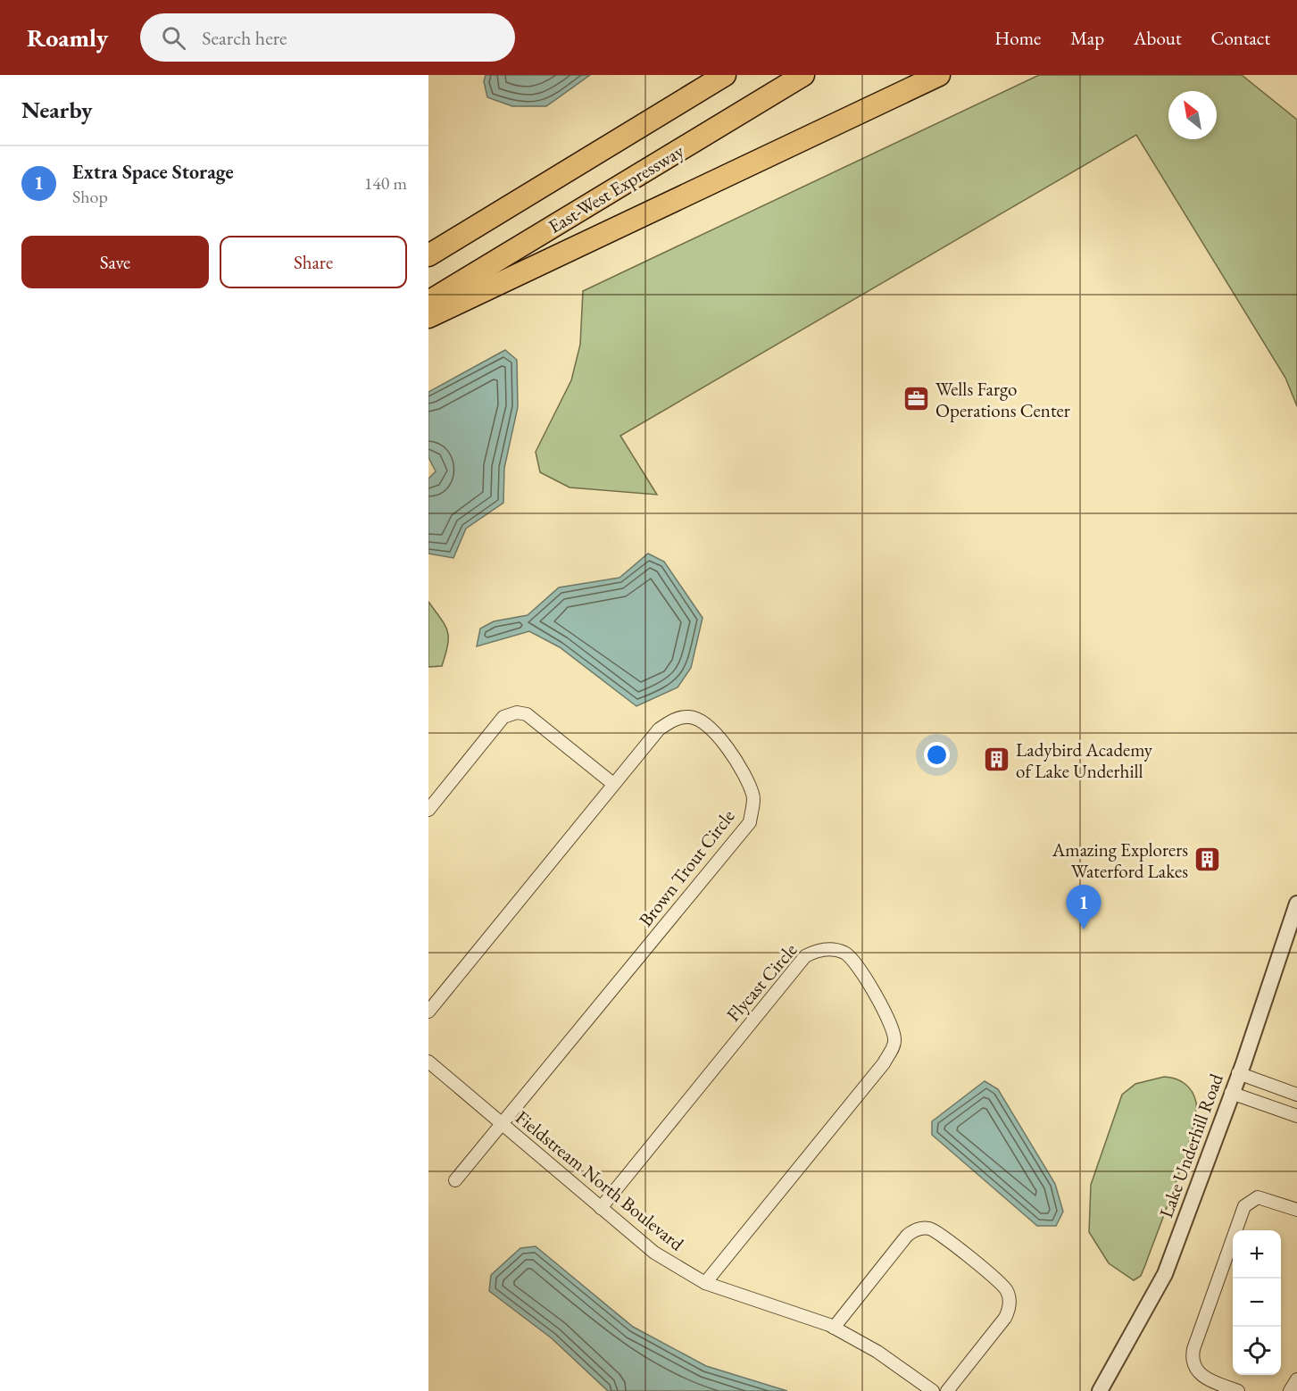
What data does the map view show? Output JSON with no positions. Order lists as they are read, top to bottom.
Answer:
{
  "streets": {
    "highway": ["East-West Expressway"],
    "street": [
      "Brown Trout Circle",
      "Flycast Circle",
      "Lake Underhill Road",
      "Fieldstream North Boulevard"
    ]
  },
  "crossings": [
    ["Brown Trout Circle", "Fieldstream North Boulevard"],
    ["Flycast Circle", "Fieldstream North Boulevard"]
  ],
  "places": {
    "office": ["Wells Fargo Operations Center"],
    "building": ["Ladybird Academy of Lake Underhill", "Amazing Explorers Waterford Lakes"]
  },
  "north": "top left",
  "page": {
    "header": "Roamly",
    "search": "Search here",
    "nav": [
      "Home",
      "Map",
      "About",
      "Contact"
    ],
    "heading": "Nearby",
    "list": [
      {
        "mark": "1",
        "name": "Extra Space Storage",
        "note": "Shop",
        "value": "140 m"
      }
    ],
    "buttons": ["Save", "Share"],
    "pins": "1",
    "map_buttons": ["+", "−"]
  }
}
